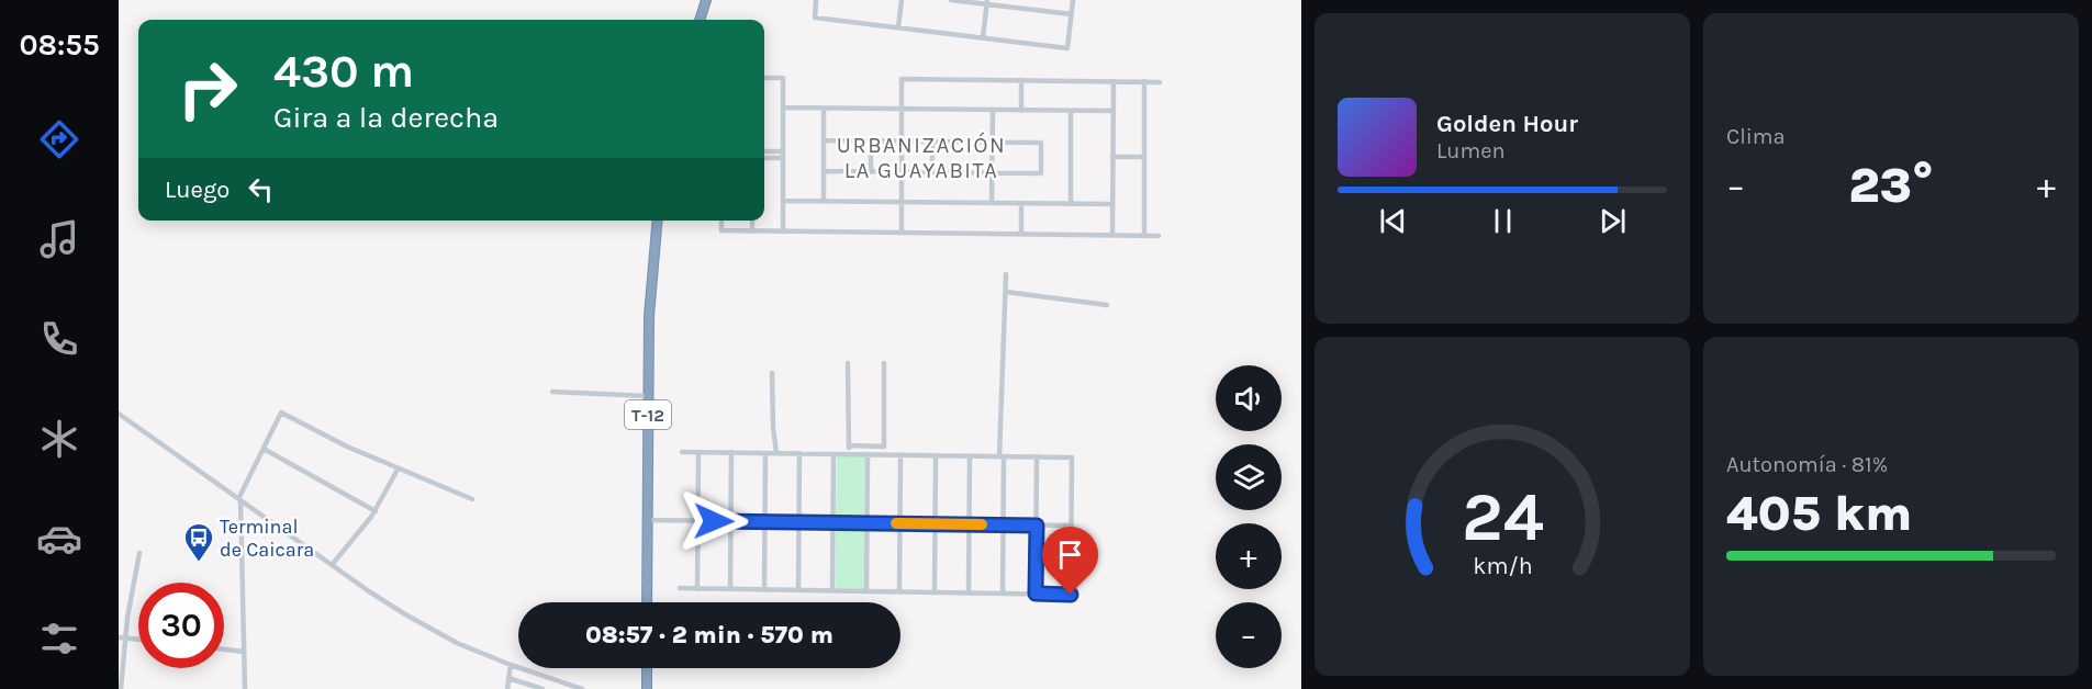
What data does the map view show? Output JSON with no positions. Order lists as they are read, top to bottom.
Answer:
{
  "streets": {
    "highway": ["T-12"]
  },
  "districts": ["URBANIZACIÓN LA GUAYABITA"],
  "places": {
    "bus stop": ["Terminal de Caicara"]
  },
  "page": {
    "tabs": "08:55",
    "tile": [
      "Clima",
      ["Autonomía · 81%", "405 km"]
    ],
    "turn": ["430 m", "Gira a la derecha"],
    "song": ["Golden Hour", "Lumen"],
    "then": "Luego",
    "heat": ["−", "23°", "+"],
    "map_buttons": ["+", "−"],
    "limit": "30",
    "trip": "08:57 · 2 min · 570 m",
    "gauge": ["24", "km/h"]
  }
}
